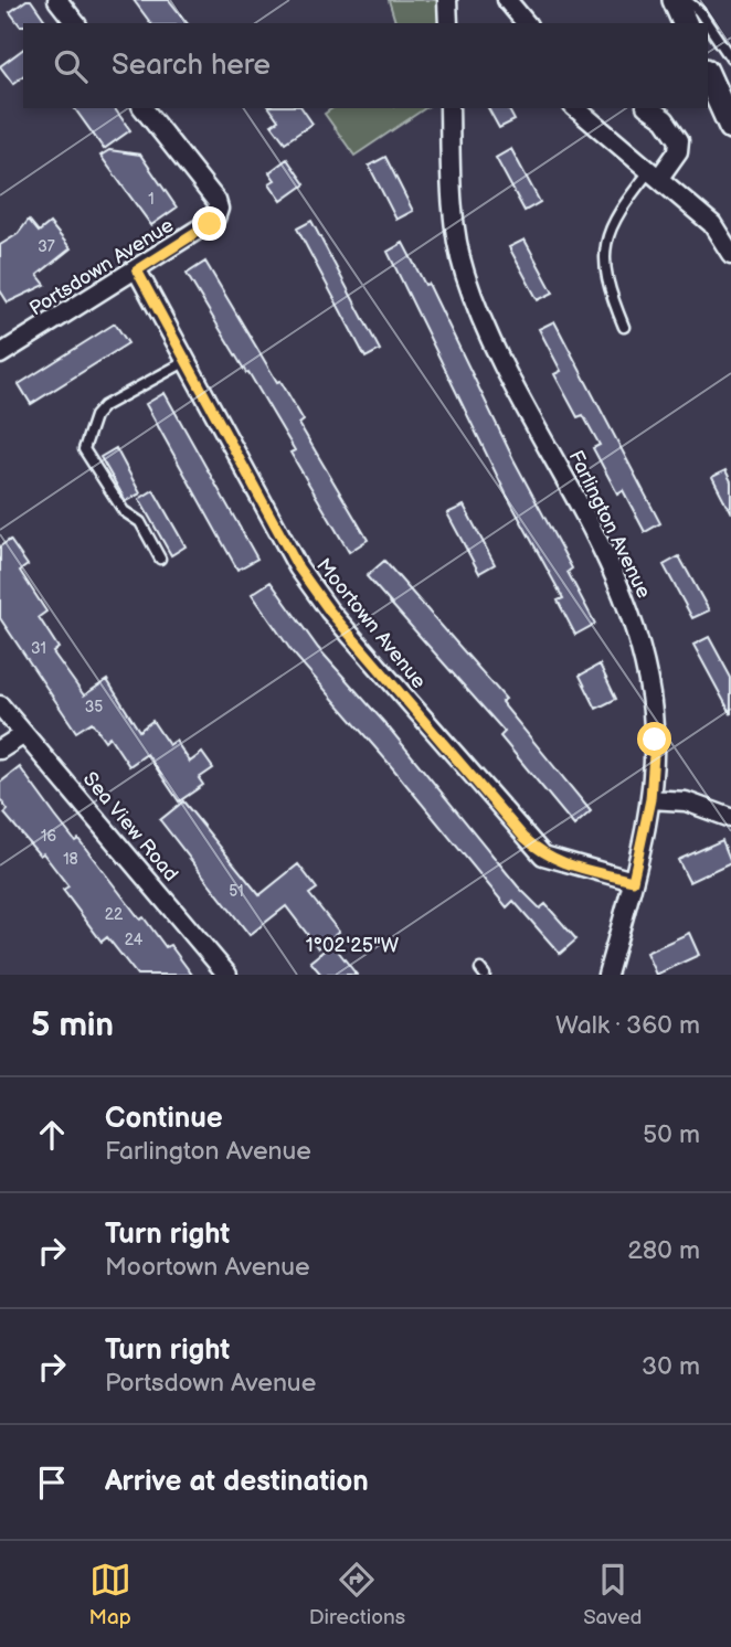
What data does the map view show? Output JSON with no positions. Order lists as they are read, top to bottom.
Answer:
{
  "streets": {
    "street": [
      "Portsdown Avenue",
      "Farlington Avenue",
      "Moortown Avenue",
      "Sea View Road"
    ]
  },
  "crossings": [
    ["Portsdown Avenue", "Moortown Avenue"],
    ["Farlington Avenue", "Moortown Avenue"]
  ],
  "house_numbers": [
    "1",
    "37",
    "31",
    "35",
    "16",
    "18",
    "51",
    "22",
    "24"
  ],
  "page": {
    "search": "Search here",
    "heading": ["5 min", "Walk · 360 m"],
    "list": [
      ["Continue", "Farlington Avenue", "50 m"],
      ["Turn right", "Moortown Avenue", "280 m"],
      ["Turn right", "Portsdown Avenue", "30 m"],
      "Arrive at destination"
    ],
    "nav": ["Map", "Directions", "Saved"]
  },
  "coordinates": ["1°02'25\"W"]
}
